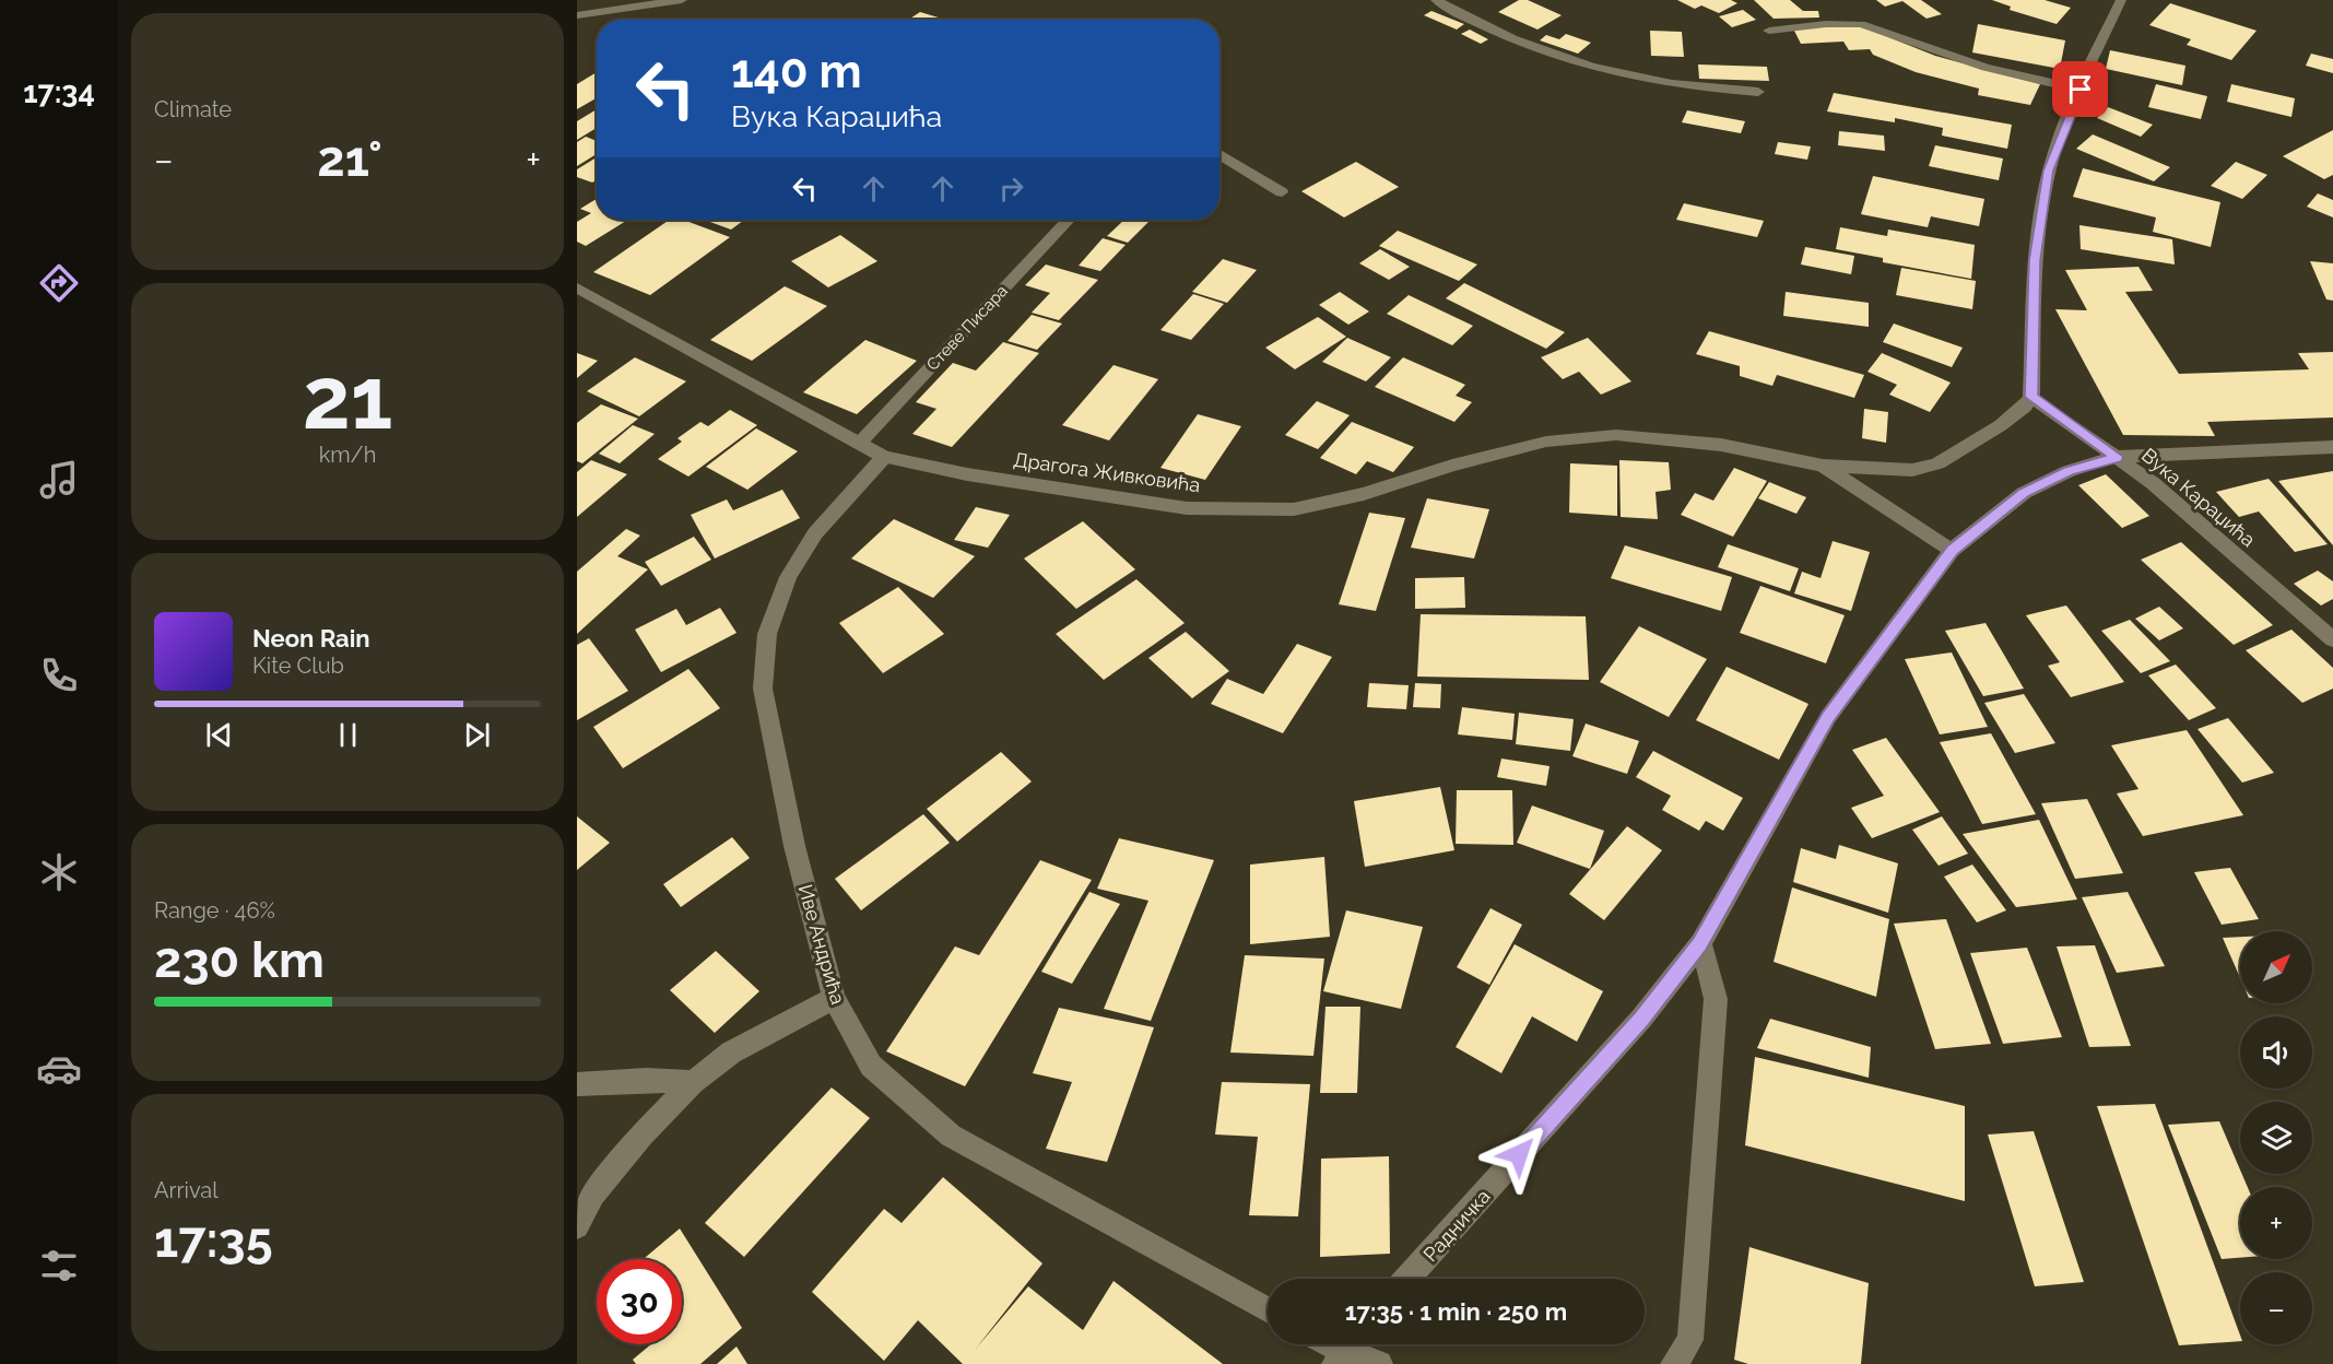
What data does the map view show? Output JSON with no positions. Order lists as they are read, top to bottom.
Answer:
{
  "streets": {
    "street": [
      "Стеве Писара",
      "Драгога Живковића",
      "Вука Караџића",
      "Иве Андрића",
      "Радничка"
    ]
  },
  "crossings": [
    ["Стеве Писара", "Драгога Живковића"],
    ["Драгога Живковића", "Вука Караџића"],
    ["Драгога Живковића", "Иве Андрића"],
    ["Драгога Живковића", "Радничка"],
    ["Вука Караџића", "Радничка"]
  ],
  "north": "top right",
  "page": {
    "tabs": "17:34",
    "tile": [
      "Climate",
      ["21", "km/h"],
      ["Range · 46%", "230 km"],
      ["Arrival", "17:35"]
    ],
    "turn": ["140 m", "Вука Караџића"],
    "heat": ["−", "21°", "+"],
    "song": ["Neon Rain", "Kite Club"],
    "map_buttons": ["+", "−"],
    "limit": "30",
    "trip": "17:35 · 1 min · 250 m"
  }
}
